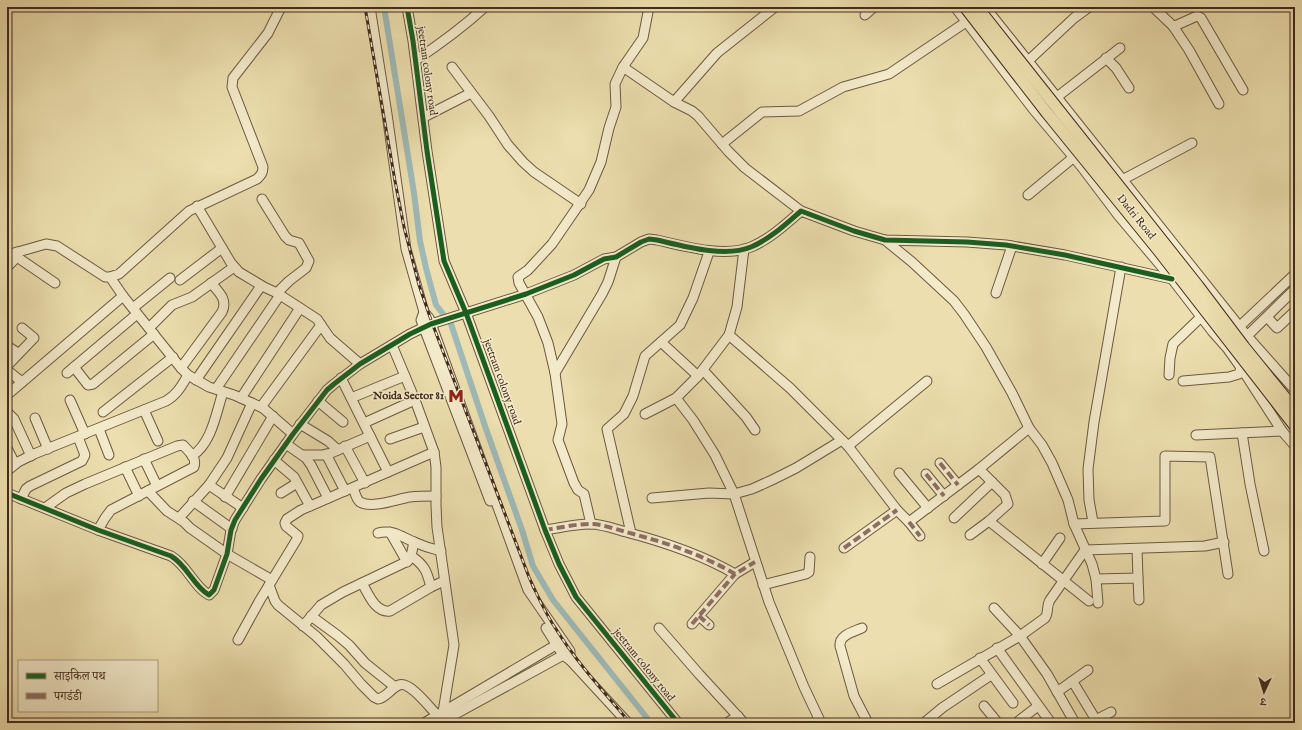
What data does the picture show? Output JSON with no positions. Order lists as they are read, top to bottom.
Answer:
{
  "streets": {
    "street": ["jeetram colony road", "Dadri Road"]
  },
  "places": {
    "metro station": ["Noida Sector 81"]
  },
  "legend": ["साइकिल पथ", "पगडंडी"],
  "north": "bottom"
}
